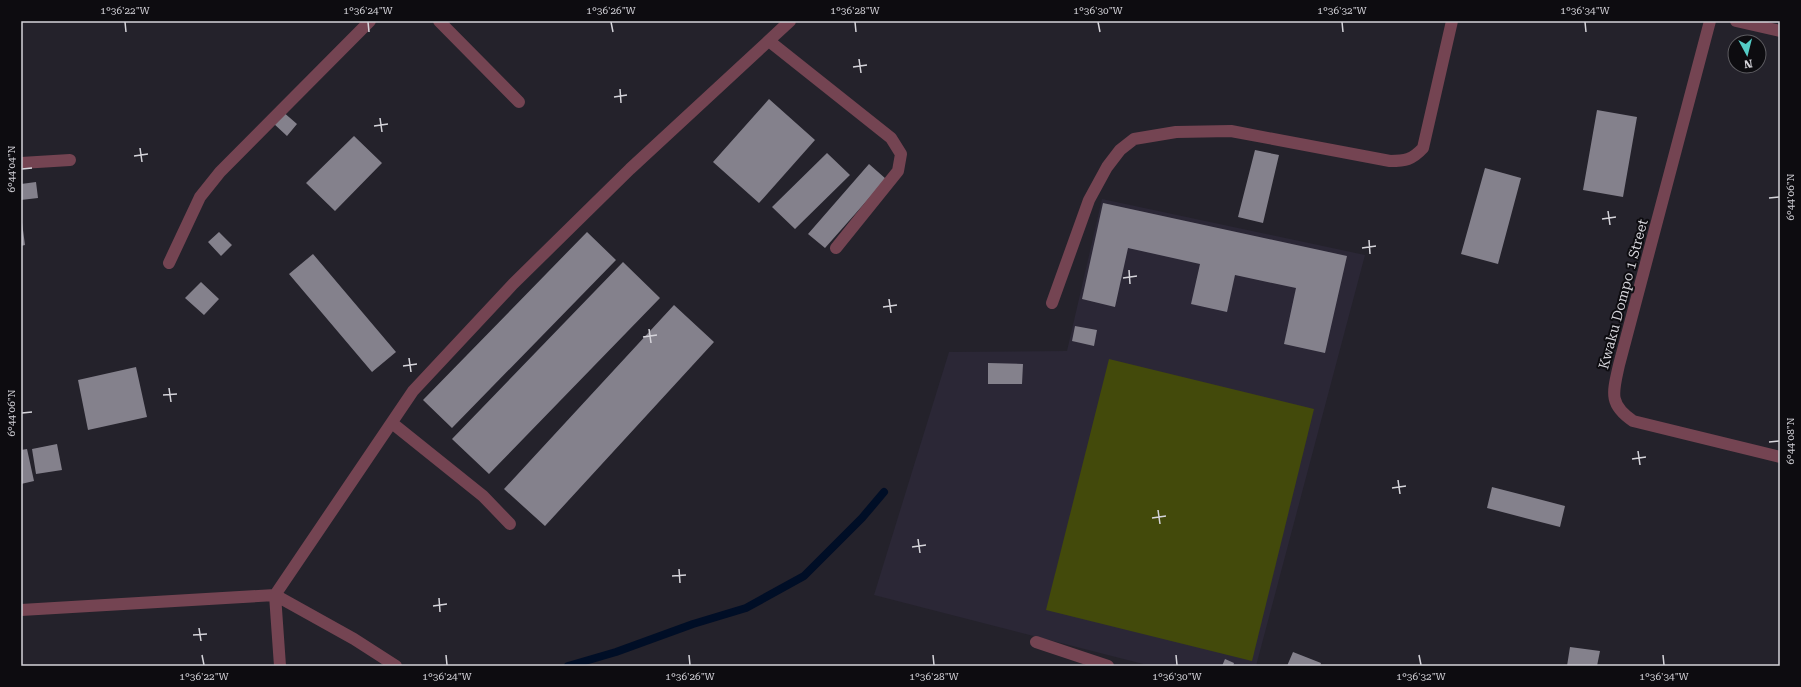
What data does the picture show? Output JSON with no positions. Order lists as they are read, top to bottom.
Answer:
{
  "streets": {
    "street": ["Kwaku Dompo 1 Street"]
  },
  "north": "bottom",
  "coordinates": [
    "1°36'22\"W",
    "1°36'24\"W",
    "1°36'26\"W",
    "1°36'28\"W",
    "1°36'30\"W",
    "1°36'32\"W",
    "1°36'34\"W",
    "6°44'04\"N",
    "6°44'06\"N",
    "6°44'08\"N"
  ]
}
